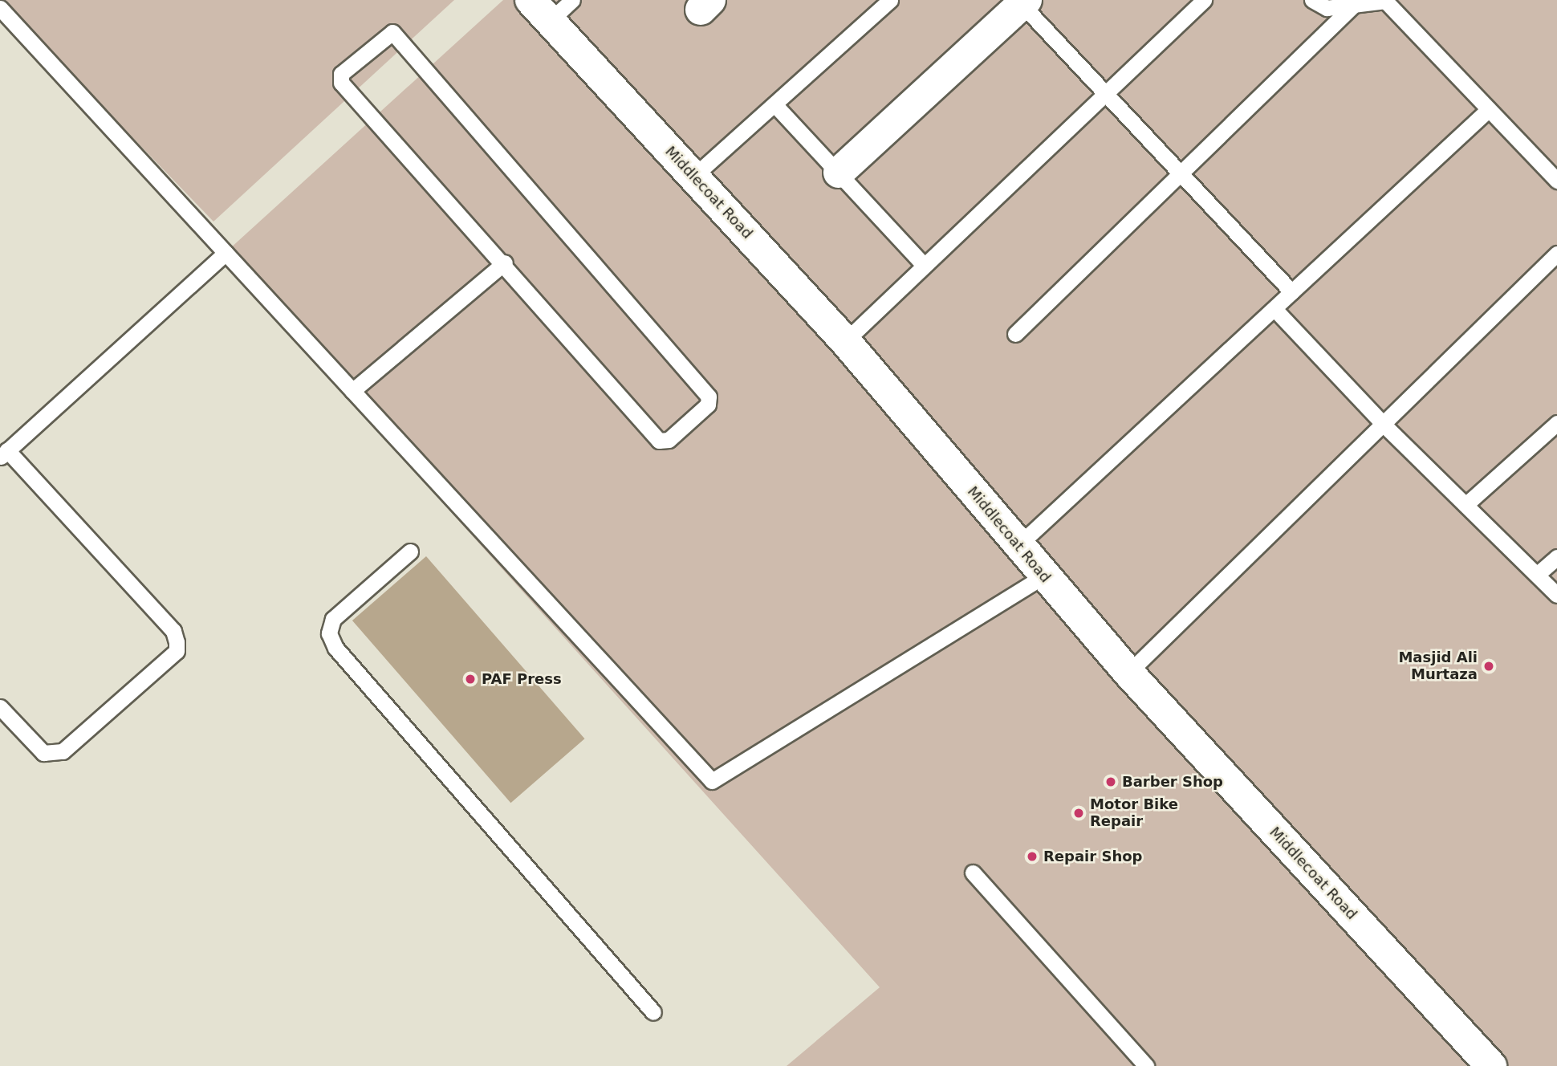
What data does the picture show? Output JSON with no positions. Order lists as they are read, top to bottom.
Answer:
{
  "streets": {
    "street": ["Middlecoat Road"]
  },
  "places": [
    "Masjid Ali Murtaza",
    "PAF Press",
    "Barber Shop",
    "Motor Bike Repair",
    "Repair Shop"
  ]
}
